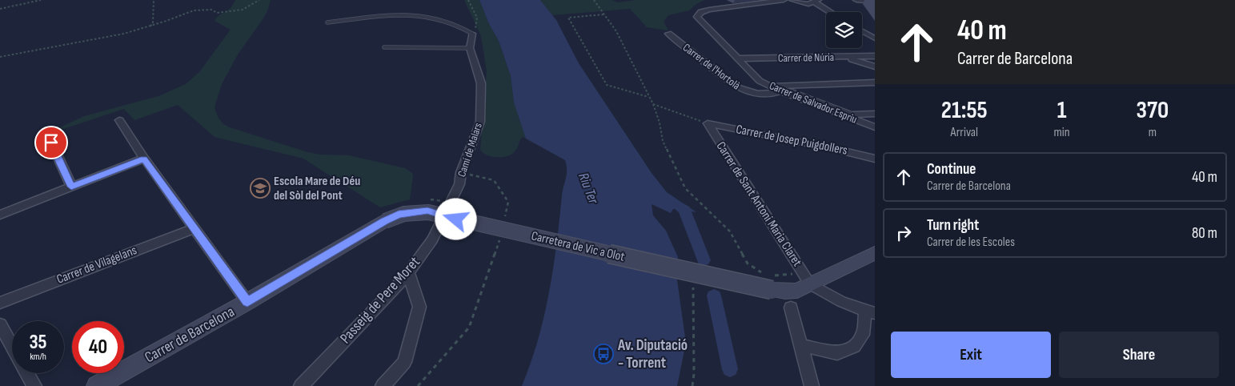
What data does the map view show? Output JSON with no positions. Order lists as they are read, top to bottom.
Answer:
{
  "streets": {
    "street": [
      "Carrer de Núria",
      "Carrer de l'Hortolà",
      "Carrer de Salvador Espriu",
      "Carrer de Josep Puigdollers",
      "Camí de Malars",
      "Carrer de Sant Antoni Maria Claret",
      "Carretera de Vic a Olot",
      "Carrer de Vilagelans",
      "Passeig de Pere Moret",
      "Carrer de Barcelona"
    ]
  },
  "crossings": [
    ["Carrer de Núria", "Carrer de Salvador Espriu"],
    ["Carrer de l'Hortolà", "Carrer de Salvador Espriu"],
    ["Carrer de Josep Puigdollers", "Carrer de Sant Antoni Maria Claret"],
    ["Camí de Malars", "Passeig de Pere Moret"],
    ["Carrer de Sant Antoni Maria Claret", "Carretera de Vic a Olot"],
    ["Carretera de Vic a Olot", "Carrer de Barcelona"]
  ],
  "water": ["Riu Ter"],
  "places": {
    "school or university": ["Escola Mare de Déu del Sòl del Pont"],
    "bus stop": ["Av. Diputació - Torrent"]
  },
  "page": {
    "turn": ["40 m", "Carrer de Barcelona"],
    "eta": [
      "21:55",
      "Arrival",
      "1",
      "min",
      "370",
      "m"
    ],
    "list": [
      {
        "name": "Continue",
        "note": "Carrer de Barcelona",
        "value": "40 m"
      },
      {
        "name": "Turn right",
        "note": "Carrer de les Escoles",
        "value": "80 m"
      }
    ],
    "speed": "35 km/h",
    "limit": "40",
    "buttons": ["Exit", "Share"]
  }
}
